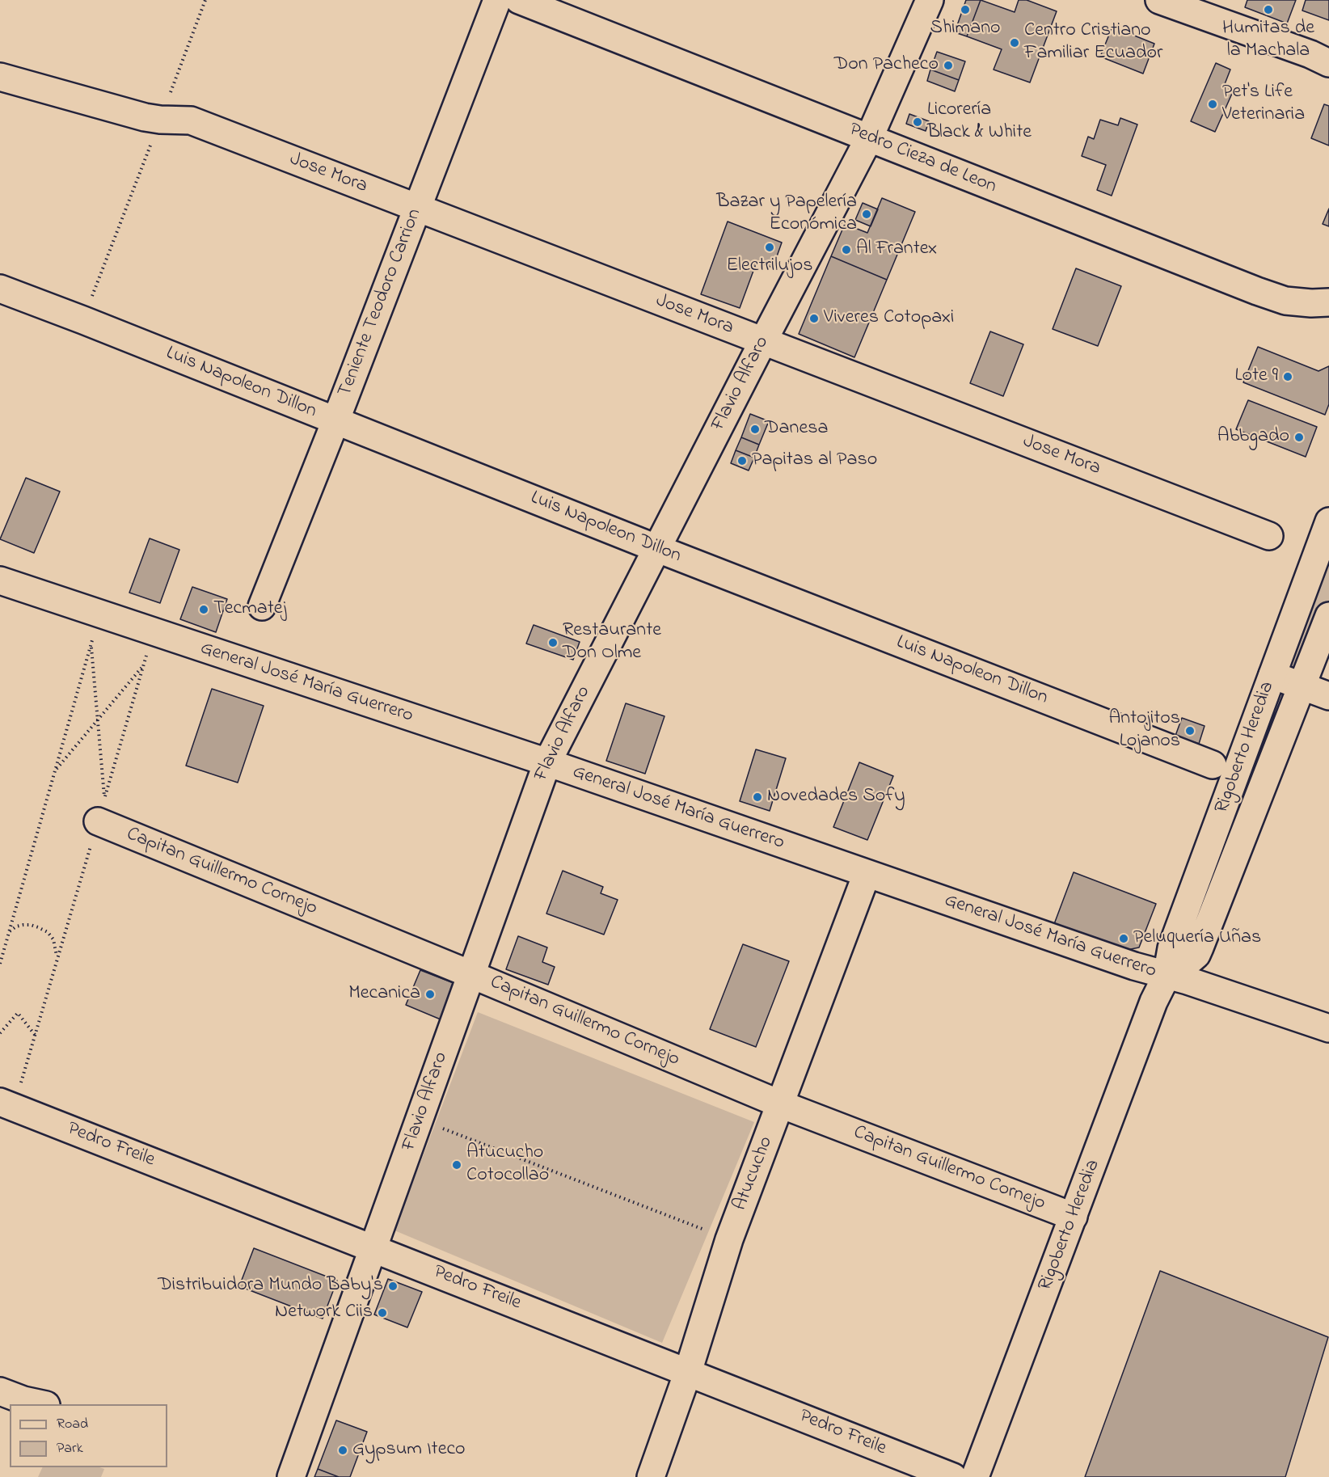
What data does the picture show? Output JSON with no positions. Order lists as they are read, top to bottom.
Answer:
{
  "streets": {
    "street": [
      "Pedro Cieza de Leon",
      "Jose Mora",
      "Teniente Teodoro Carrion",
      "Luis Napoleon Dillon",
      "Flavio Alfaro",
      "General José María Guerrero",
      "Rigoberto Heredia",
      "Capitan Guillermo Cornejo",
      "Pedro Freile",
      "Atucucho"
    ]
  },
  "crossings": [
    ["Pedro Cieza de Leon", "Flavio Alfaro"],
    ["Jose Mora", "Teniente Teodoro Carrion"],
    ["Jose Mora", "Flavio Alfaro"],
    ["Teniente Teodoro Carrion", "Luis Napoleon Dillon"],
    ["Luis Napoleon Dillon", "Flavio Alfaro"],
    ["Flavio Alfaro", "General José María Guerrero"],
    ["Flavio Alfaro", "Capitan Guillermo Cornejo"],
    ["Flavio Alfaro", "Pedro Freile"],
    ["General José María Guerrero", "Rigoberto Heredia"],
    ["General José María Guerrero", "Atucucho"],
    ["Rigoberto Heredia", "Capitan Guillermo Cornejo"],
    ["Capitan Guillermo Cornejo", "Atucucho"],
    ["Pedro Freile", "Atucucho"]
  ],
  "places": [
    "Shimano",
    "Humitas de la Machala",
    "Centro Cristiano Familiar Ecuador",
    "Don Pacheco",
    "Pet's Life Veterinaria",
    "Licorería Black & White",
    "Bazar y Papelería Económica",
    "Electrilujos",
    "Al Frantex",
    "Viveres Cotopaxi",
    "Lote 9",
    "Danesa",
    "Abbgado",
    "Papitas al Paso",
    "Tecmatej",
    "Restaurante Don Olme",
    "Antojitos Lojanos",
    "Novedades Sofy",
    "Peluquería Uñas",
    "Mecanica",
    "Atucucho Cotocollao",
    "Distribuidora Mundo Baby's",
    "Network Ciis",
    "Gypsum Iteco"
  ],
  "legend": ["Road", "Park"]
}
